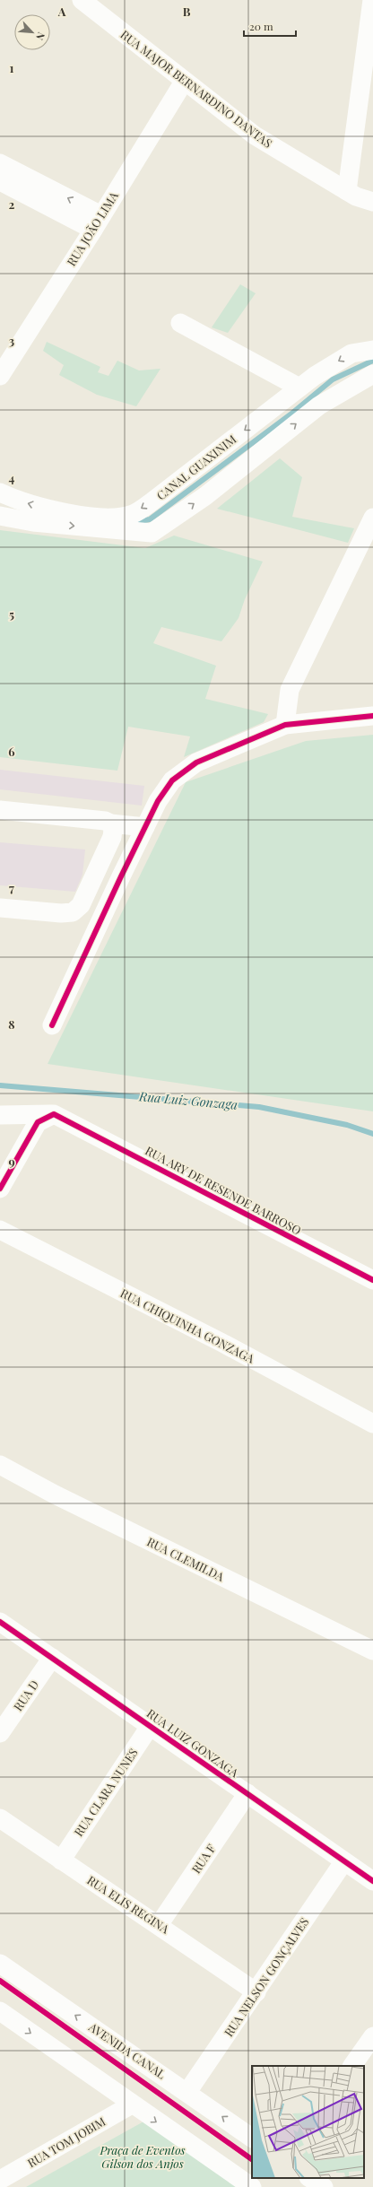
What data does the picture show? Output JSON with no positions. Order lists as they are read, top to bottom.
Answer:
{
  "streets": {
    "street": [
      "RUA MAJOR BERNARDINO DANTAS",
      "RUA JOÃO LIMA",
      "CANAL GUAXINIM",
      "RUA ARY DE RESENDE BARROSO",
      "RUA CHIQUINHA GONZAGA",
      "RUA CLEMILDA",
      "RUA D",
      "RUA LUIZ GONZAGA",
      "RUA CLARA NUNES",
      "RUA F",
      "RUA ELIS REGINA",
      "RUA NELSON GONÇALVES",
      "AVENIDA CANAL",
      "RUA TOM JOBIM"
    ]
  },
  "crossings": [
    ["RUA MAJOR BERNARDINO DANTAS", "RUA JOÃO LIMA"],
    ["RUA D", "RUA LUIZ GONZAGA"],
    ["RUA LUIZ GONZAGA", "RUA CLARA NUNES"],
    ["RUA LUIZ GONZAGA", "RUA F"],
    ["RUA LUIZ GONZAGA", "RUA NELSON GONÇALVES"],
    ["RUA CLARA NUNES", "RUA ELIS REGINA"],
    ["RUA F", "RUA ELIS REGINA"],
    ["RUA ELIS REGINA", "RUA NELSON GONÇALVES"],
    ["RUA NELSON GONÇALVES", "AVENIDA CANAL"]
  ],
  "water": ["Rua Luiz Gonzaga"],
  "parks": ["Praça de Eventos Gilson dos Anjos"],
  "scale_bar": "20 m",
  "north": "bottom right",
  "grid": {
    "columns": ["A", "B"],
    "rows": [
      "1",
      "2",
      "3",
      "4",
      "5",
      "6",
      "7",
      "8",
      "9"
    ]
  }
}
